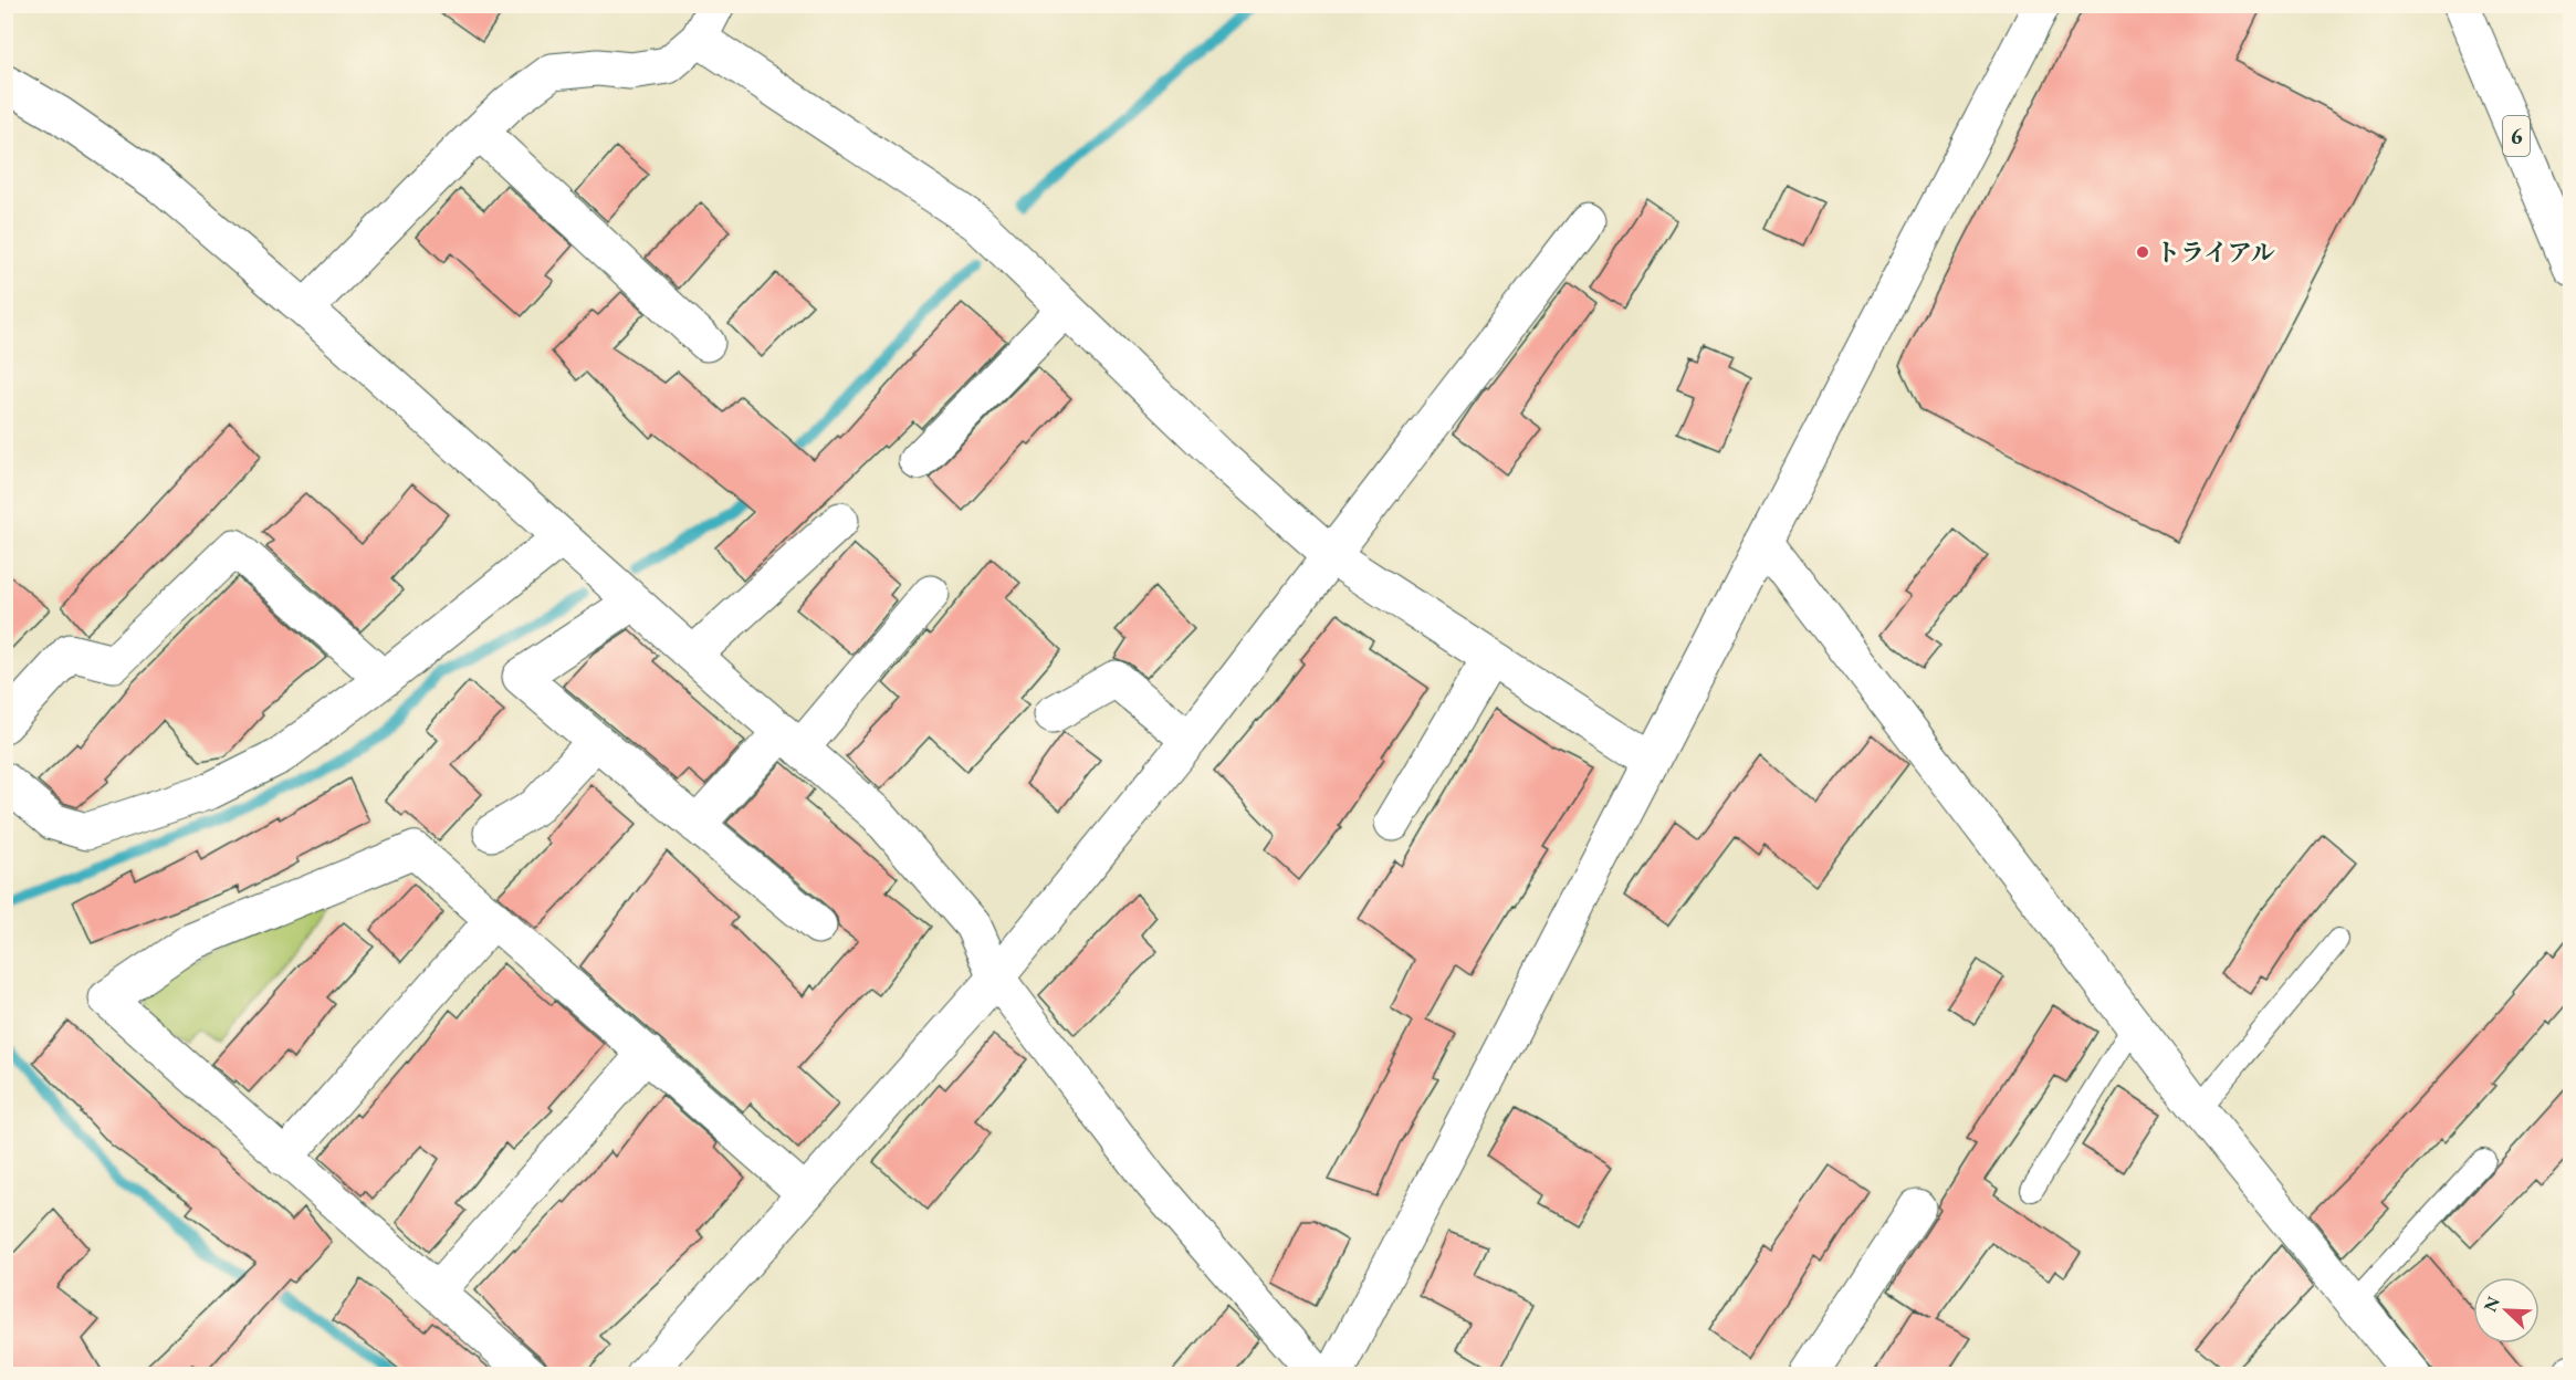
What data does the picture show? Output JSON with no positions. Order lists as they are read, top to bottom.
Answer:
{
  "streets": {
    "main road": ["6"]
  },
  "places": ["トライアル"],
  "north": "top left"
}
